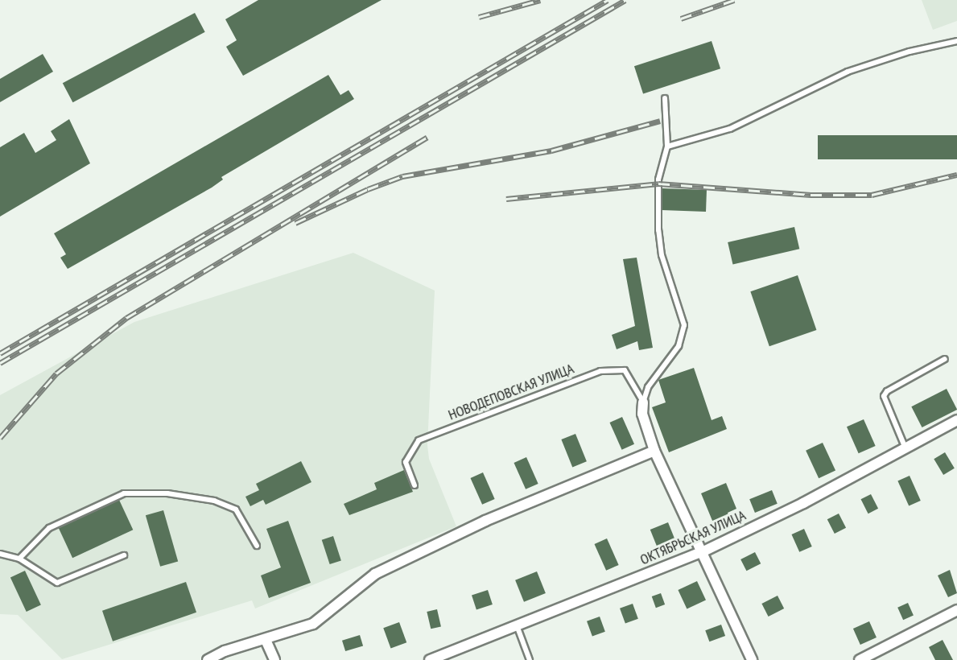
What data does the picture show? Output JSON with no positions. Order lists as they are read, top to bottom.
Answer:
{
  "streets": {
    "street": ["ОКТЯБРЬСКАЯ УЛИЦА"],
    "lane": ["НОВОДЕПОВСКАЯ УЛИЦА"]
  }
}
